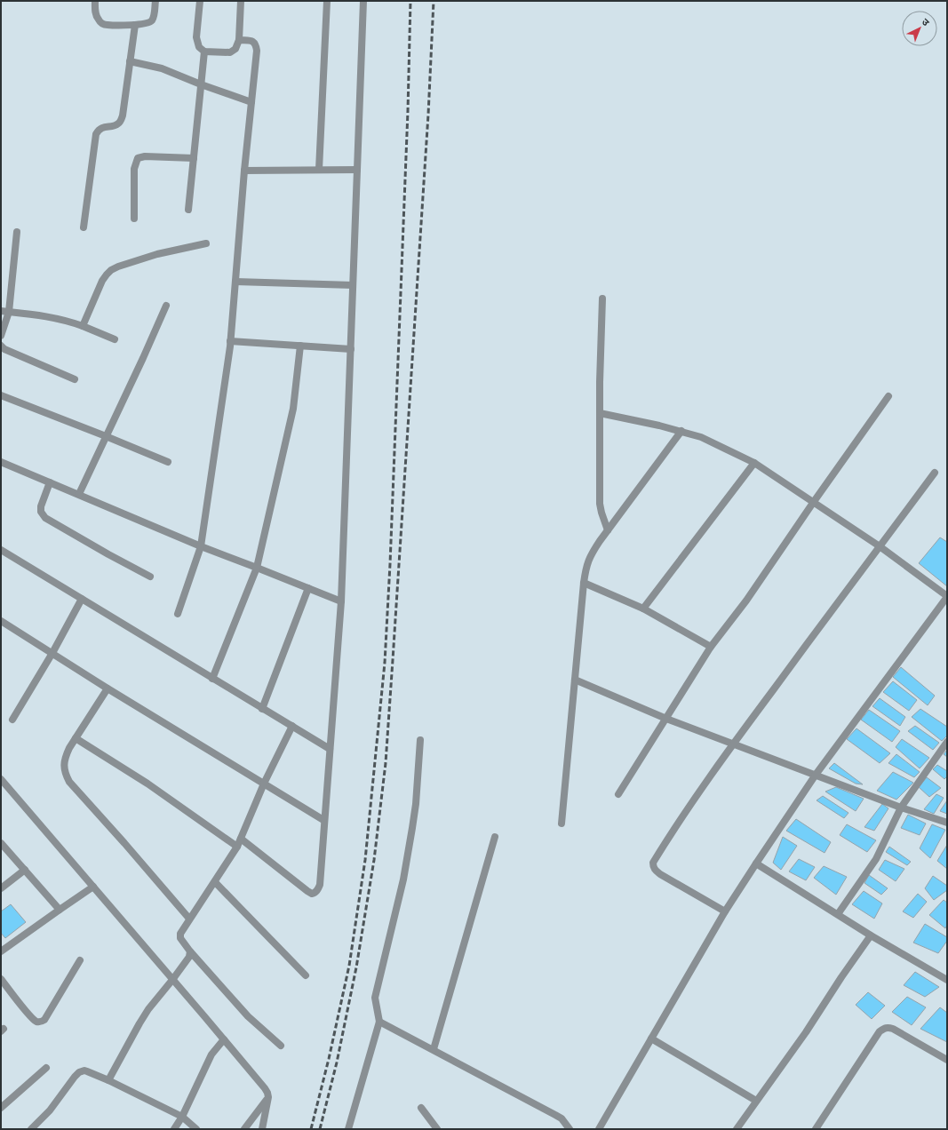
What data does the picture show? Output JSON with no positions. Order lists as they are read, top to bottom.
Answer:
{
  "north": "top right"
}
